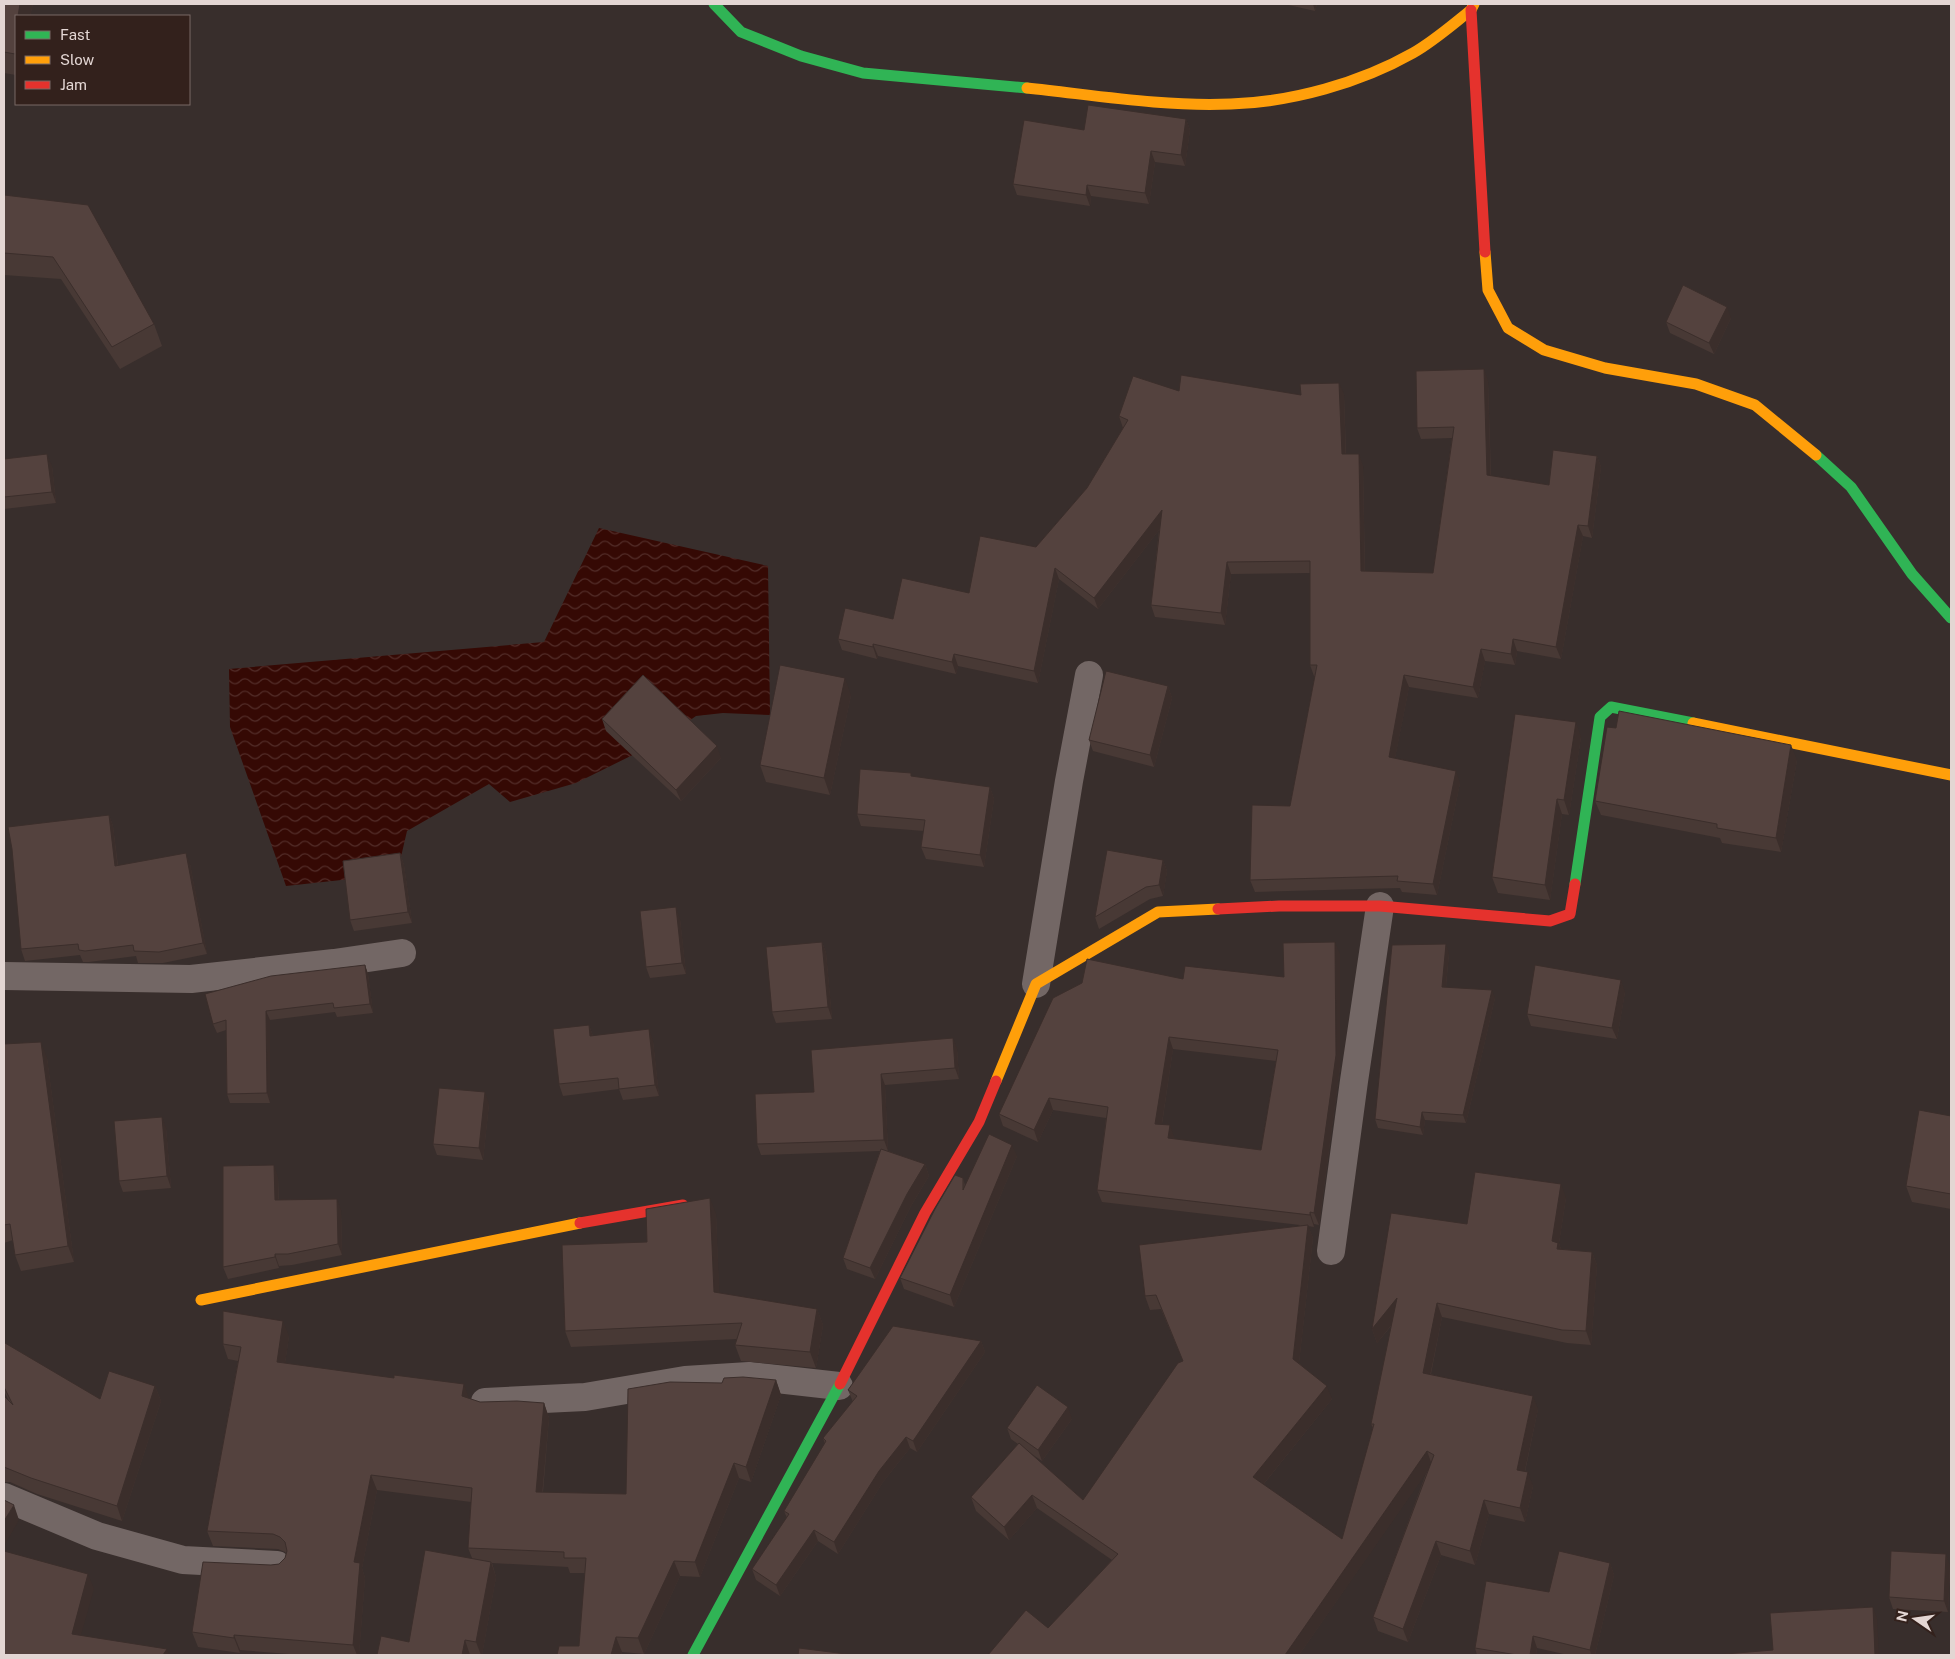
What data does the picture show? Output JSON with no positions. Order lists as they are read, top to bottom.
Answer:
{
  "legend": ["Fast", "Slow", "Jam"],
  "north": "left"
}
